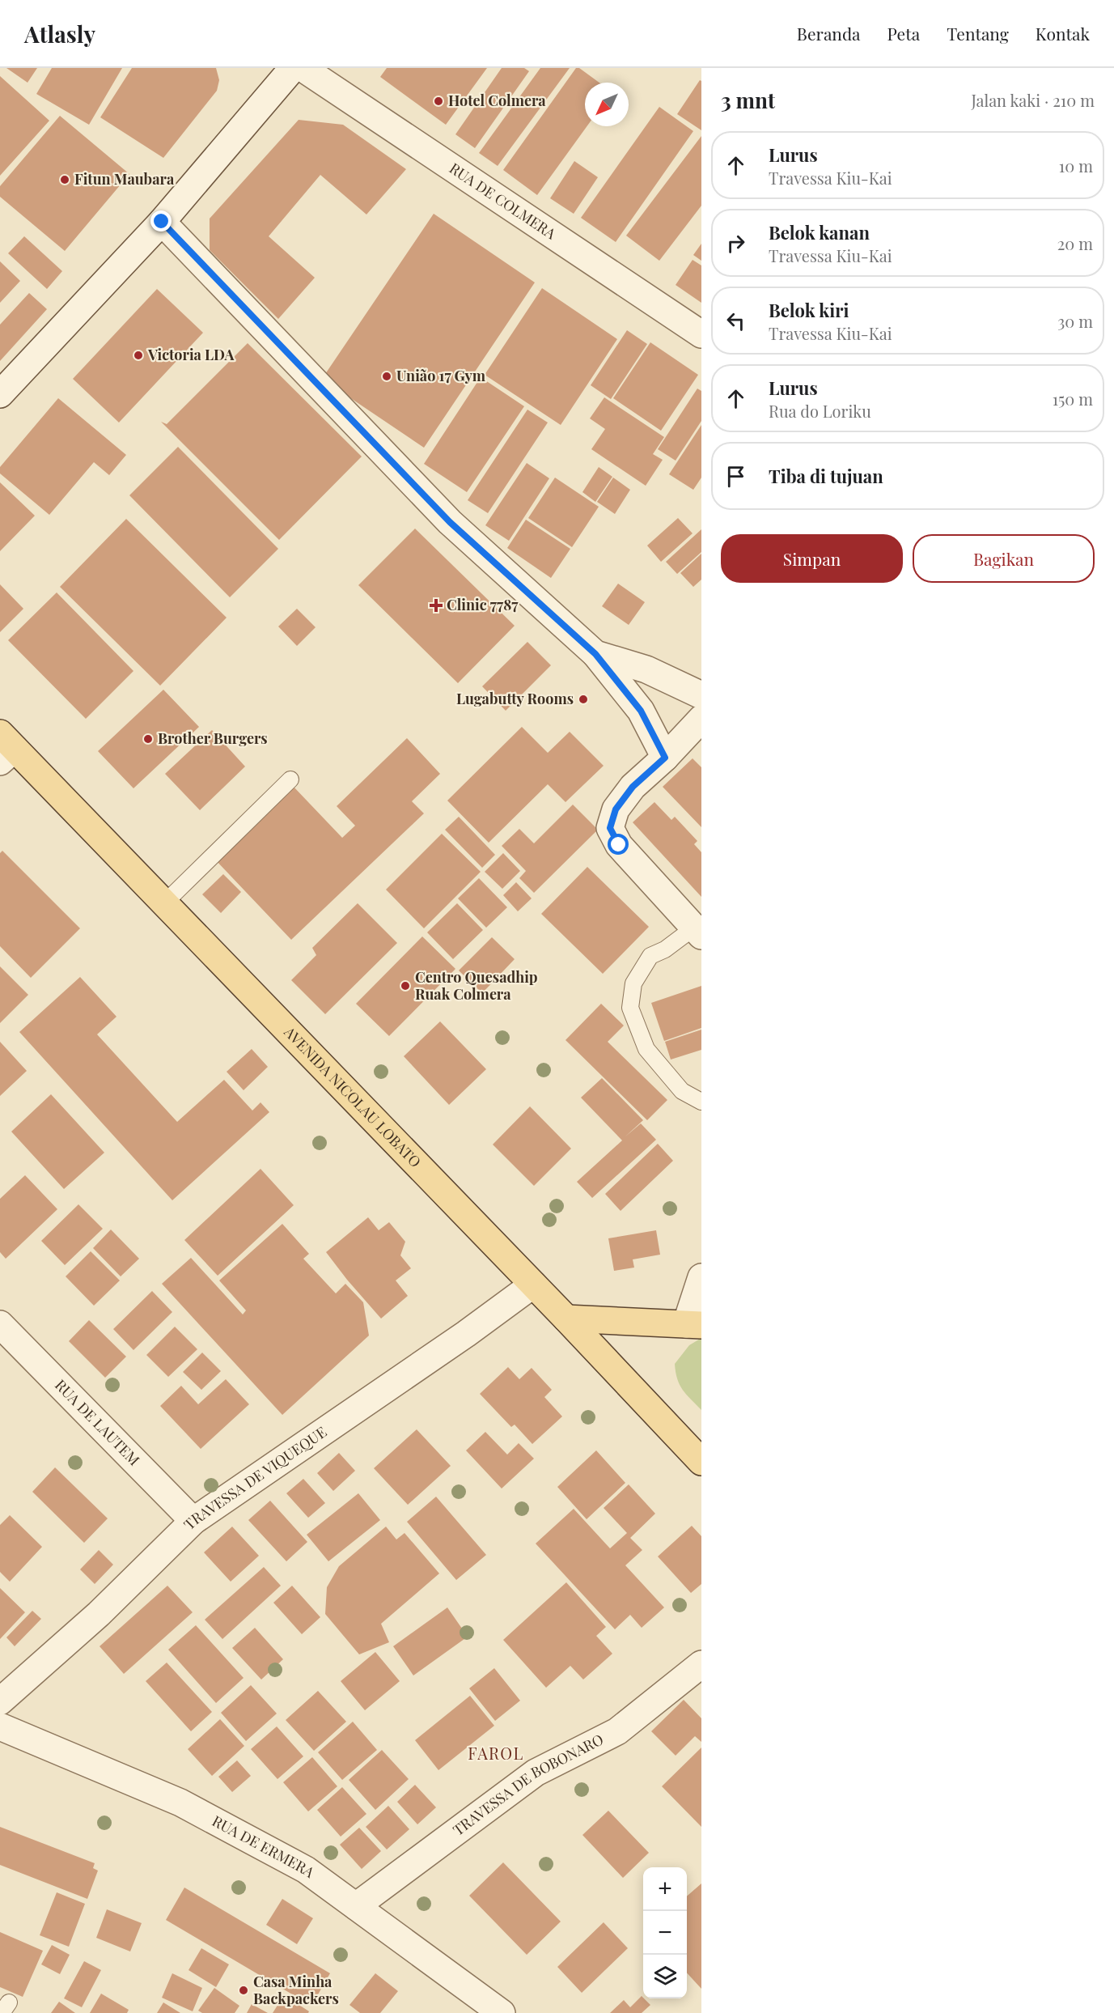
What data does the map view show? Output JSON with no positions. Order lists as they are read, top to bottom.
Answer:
{
  "streets": {
    "main road": ["AVENIDA NICOLAU LOBATO"],
    "street": [
      "RUA DE COLMERA",
      "RUA DE LAUTEM",
      "TRAVESSA DE VIQUEQUE",
      "TRAVESSA DE BOBONARO",
      "RUA DE ERMERA"
    ]
  },
  "crossings": [
    ["AVENIDA NICOLAU LOBATO", "TRAVESSA DE VIQUEQUE"],
    ["RUA DE LAUTEM", "TRAVESSA DE VIQUEQUE"],
    ["TRAVESSA DE BOBONARO", "RUA DE ERMERA"]
  ],
  "districts": ["FAROL"],
  "places": {
    "other": [
      "Hotel Colmera",
      "Fitun Maubara",
      "Victoria LDA",
      "União 17 Gym",
      "Lugabutty Rooms",
      "Brother Burgers",
      "Centro Quesadhip Ruak Colmera",
      "Casa Minha Backpackers"
    ],
    "health": ["Clinic 7787"]
  },
  "north": "bottom left",
  "page": {
    "header": "Atlasly",
    "nav": [
      "Beranda",
      "Peta",
      "Tentang",
      "Kontak"
    ],
    "heading": ["3 mnt", "Jalan kaki · 210 m"],
    "list": [
      ["Lurus", "Travessa Kiu-Kai", "10 m"],
      ["Belok kanan", "Travessa Kiu-Kai", "20 m"],
      ["Belok kiri", "Travessa Kiu-Kai", "30 m"],
      ["Lurus", "Rua do Loriku", "150 m"],
      "Tiba di tujuan"
    ],
    "buttons": ["Simpan", "Bagikan"],
    "map_buttons": ["+", "−"]
  }
}
